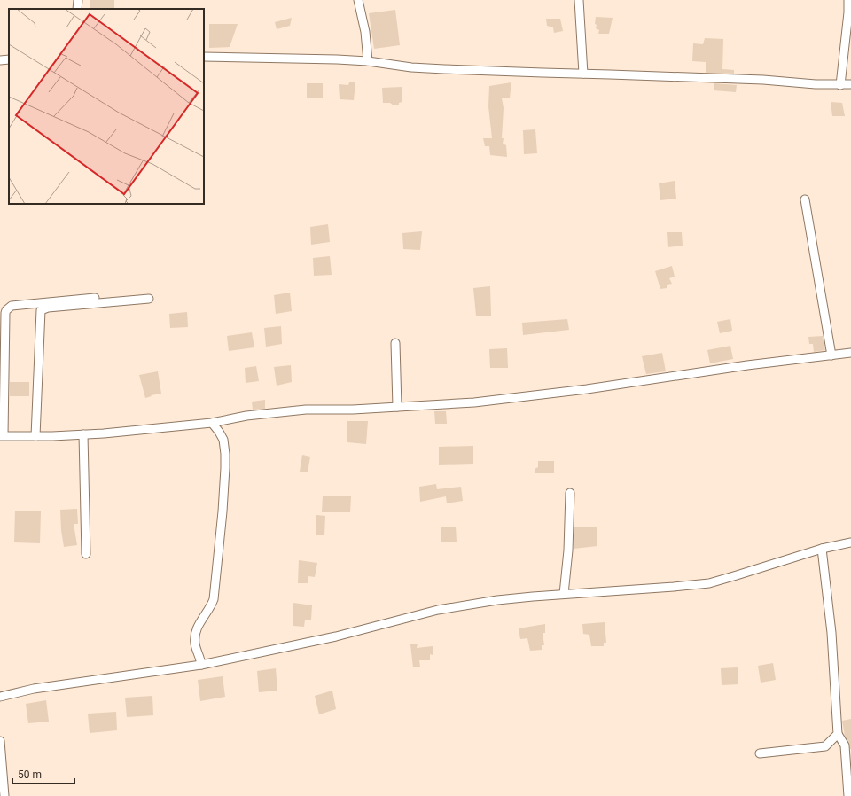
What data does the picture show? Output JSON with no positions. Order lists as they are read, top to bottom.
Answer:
{
  "scale_bar": "50 m"
}
